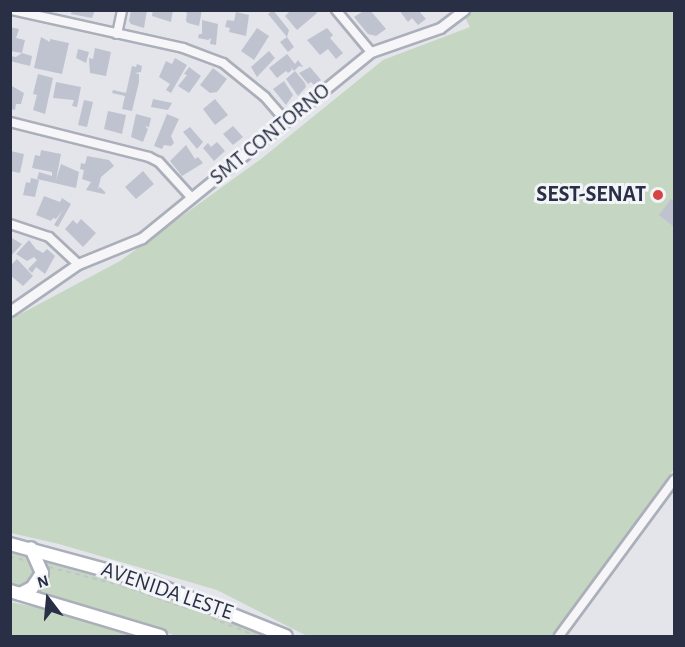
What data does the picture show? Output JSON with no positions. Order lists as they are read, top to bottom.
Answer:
{
  "streets": {
    "main road": ["AVENIDA LESTE"],
    "street": ["SMT CONTORNO"]
  },
  "places": ["SEST-SENAT"],
  "north": "top"
}
